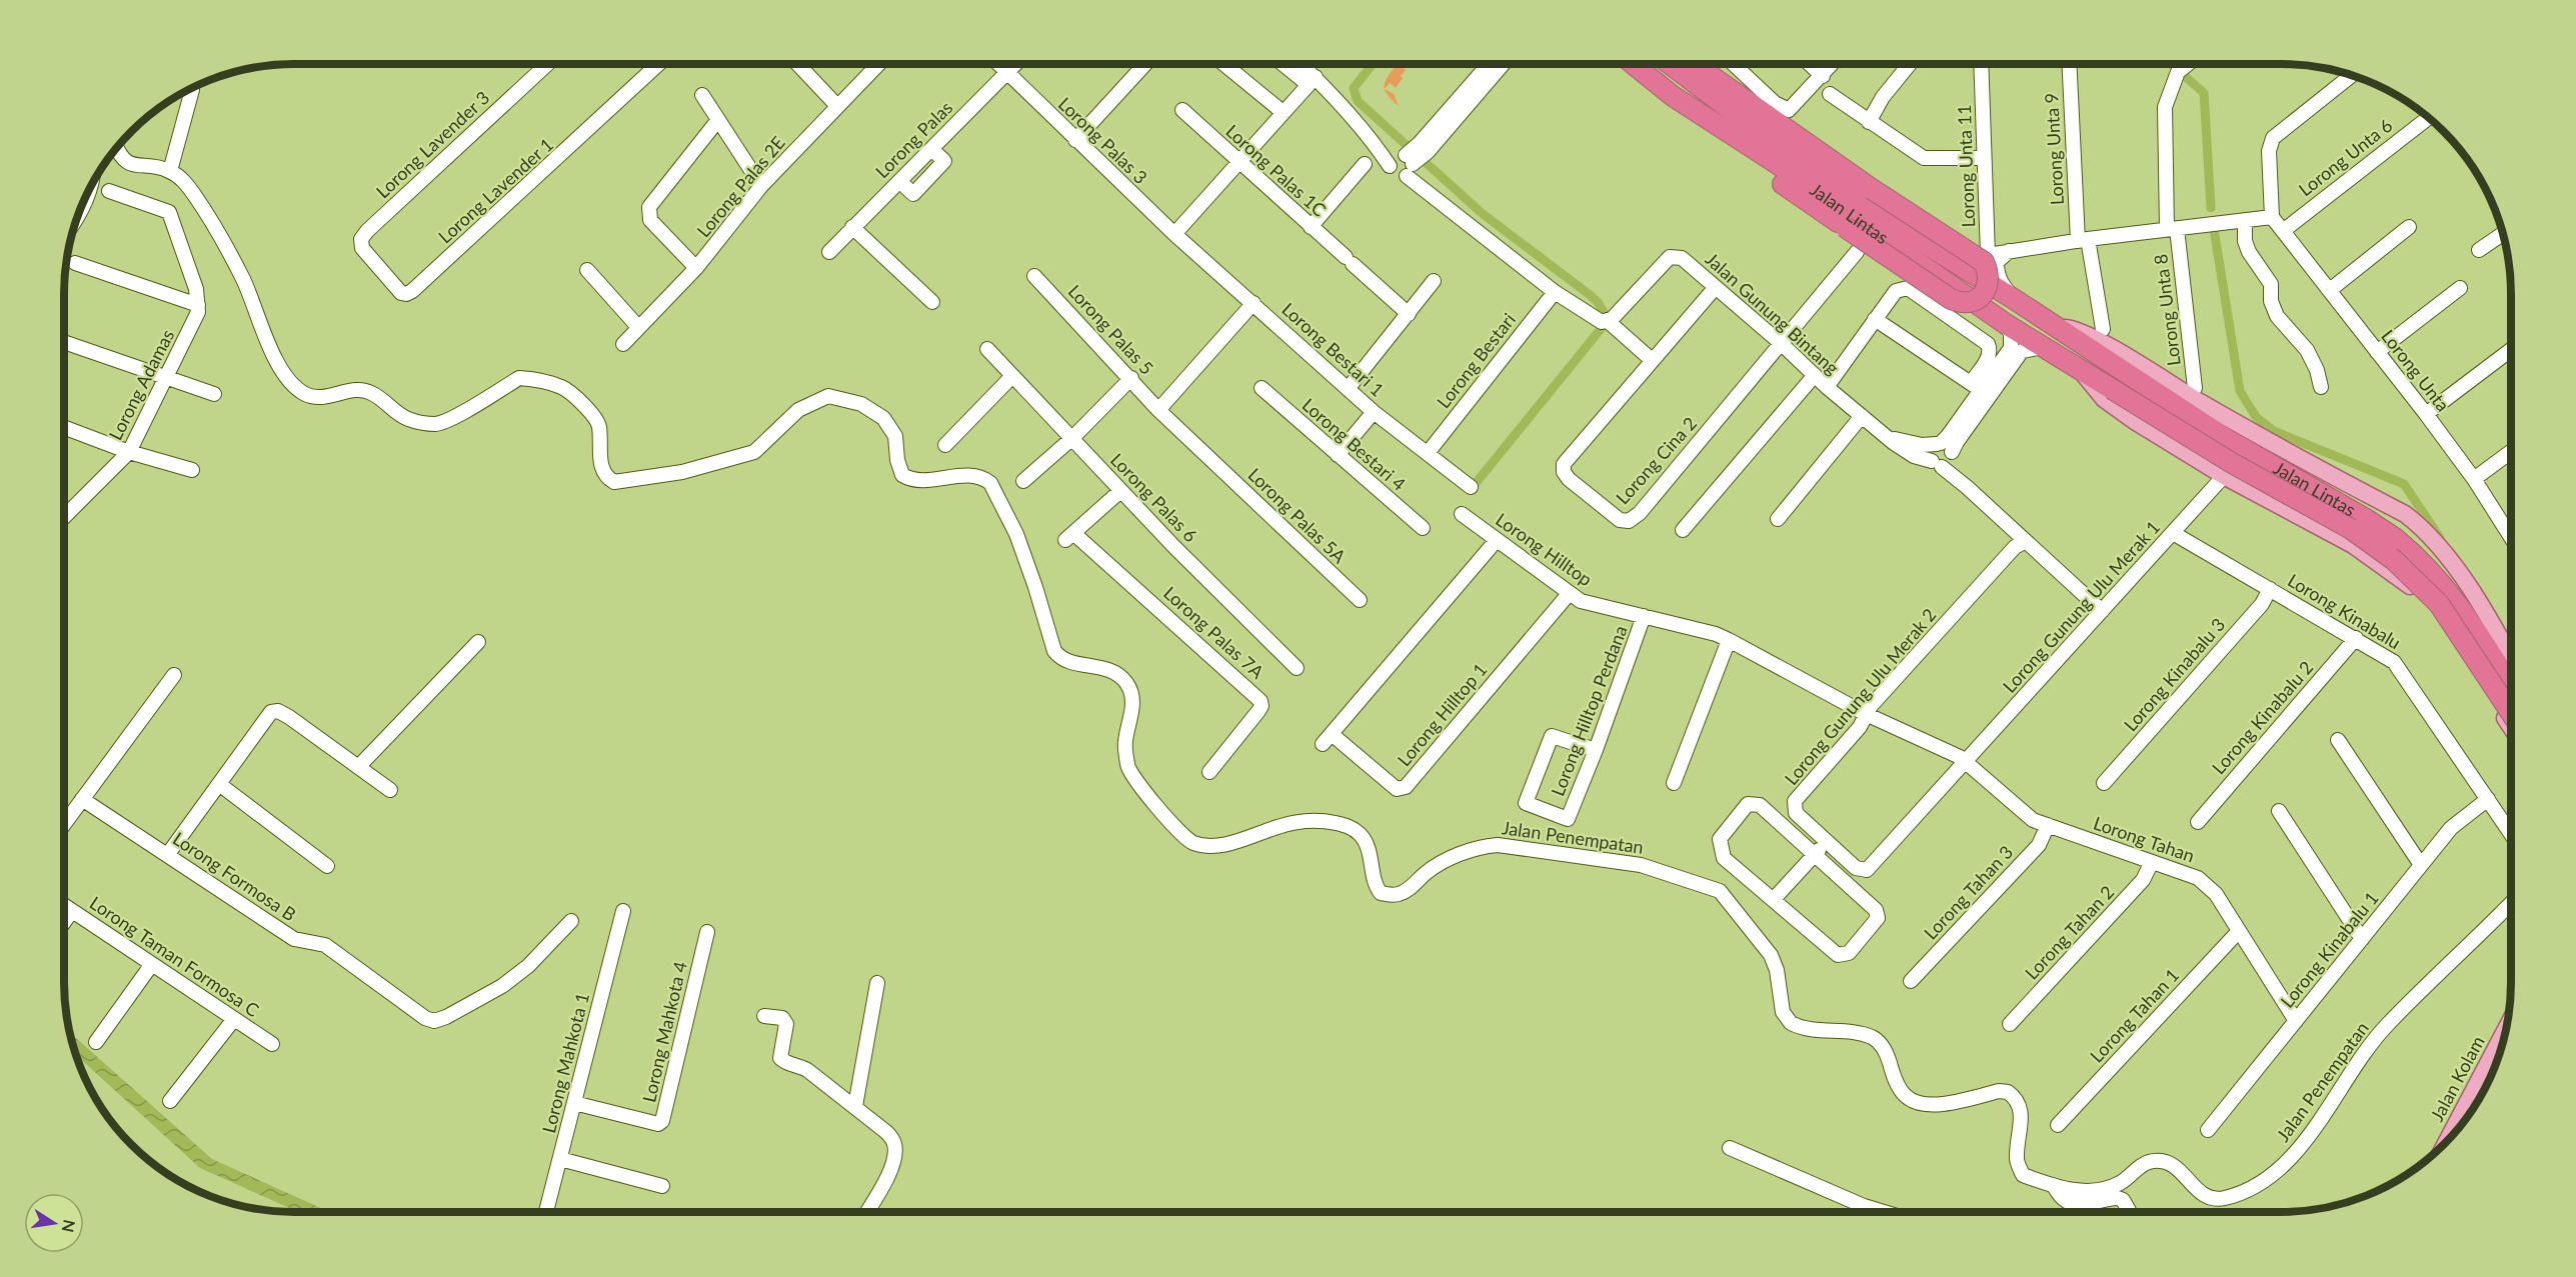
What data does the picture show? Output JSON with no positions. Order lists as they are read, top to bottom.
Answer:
{
  "streets": {
    "highway": ["Jalan Lintas"],
    "main road": ["Jalan Kolam"],
    "street": [
      "Lorong Palas",
      "Lorong Palas 3",
      "Lorong Lavender 3",
      "Lorong Unta 9",
      "Lorong Unta 6",
      "Lorong Unta 11",
      "Lorong Palas 1C",
      "Lorong Palas 2E",
      "Lorong Lavender 1",
      "Lorong Unta 8",
      "Jalan Gunung Bintang",
      "Lorong Palas 5",
      "Lorong Bestari 1",
      "Lorong Bestari",
      "Lorong Unta",
      "Lorong Adamas",
      "Lorong Bestari 4",
      "Lorong Cina 2",
      "Lorong Palas 6",
      "Lorong Palas 5A",
      "Lorong Hilltop",
      "Lorong Gunung Ulu Merak 1",
      "Lorong Kinabalu",
      "Lorong Palas 7A",
      "Lorong Kinabalu 3",
      "Lorong Gunung Ulu Merak 2",
      "Lorong Hilltop Perdana",
      "Lorong Hilltop 1",
      "Lorong Kinabalu 2",
      "Jalan Penempatan",
      "Lorong Tahan",
      "Lorong Formosa B",
      "Lorong Tahan 3",
      "Lorong Tahan 2",
      "Lorong Kinabalu 1",
      "Lorong Taman Formosa C",
      "Lorong Tahan 1",
      "Lorong Mahkota 4",
      "Lorong Mahkota 1"
    ]
  },
  "crossings": [
    ["Lorong Palas", "Lorong Palas 3"],
    ["Lorong Palas 3", "Lorong Bestari 1"],
    ["Lorong Lavender 3", "Lorong Lavender 1"],
    ["Lorong Unta 6", "Lorong Unta"],
    ["Jalan Lintas", "Lorong Gunung Ulu Merak 1"],
    ["Jalan Gunung Bintang", "Lorong Cina 2"],
    ["Lorong Palas 5", "Lorong Palas 5A"],
    ["Lorong Bestari 1", "Lorong Bestari"],
    ["Lorong Palas 6", "Lorong Palas 7A"],
    ["Lorong Hilltop", "Lorong Gunung Ulu Merak 2"],
    ["Lorong Hilltop", "Lorong Hilltop Perdana"],
    ["Lorong Hilltop", "Lorong Hilltop 1"],
    ["Lorong Hilltop", "Lorong Tahan"],
    ["Lorong Gunung Ulu Merak 1", "Lorong Kinabalu"],
    ["Lorong Gunung Ulu Merak 1", "Lorong Gunung Ulu Merak 2"],
    ["Lorong Gunung Ulu Merak 1", "Lorong Tahan"],
    ["Lorong Kinabalu", "Lorong Kinabalu 3"],
    ["Lorong Kinabalu", "Lorong Kinabalu 2"],
    ["Lorong Kinabalu", "Lorong Kinabalu 1"],
    ["Lorong Gunung Ulu Merak 2", "Lorong Tahan"],
    ["Lorong Tahan", "Lorong Tahan 3"],
    ["Lorong Tahan", "Lorong Tahan 2"],
    ["Lorong Tahan", "Lorong Kinabalu 1"],
    ["Lorong Tahan", "Lorong Tahan 1"],
    ["Lorong Mahkota 4", "Lorong Mahkota 1"]
  ],
  "north": "right"
}
